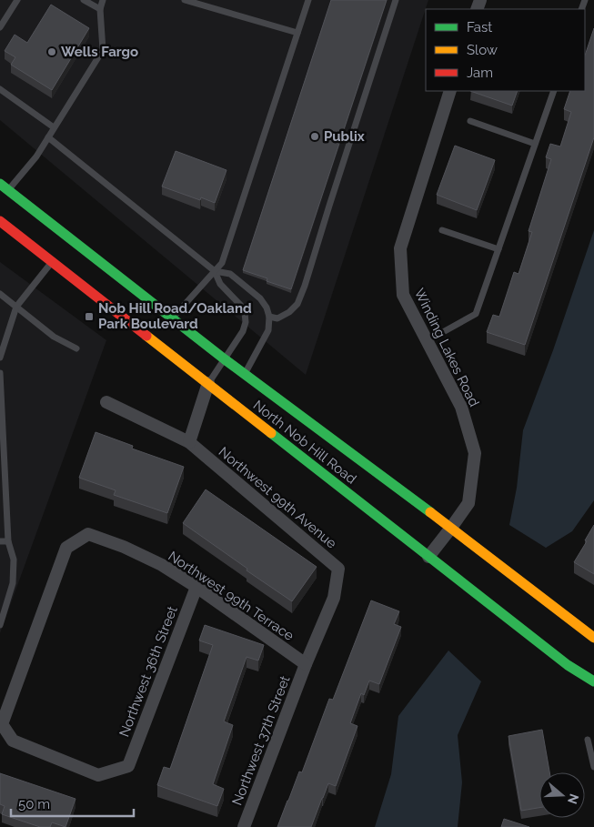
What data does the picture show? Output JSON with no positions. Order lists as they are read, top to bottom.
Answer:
{
  "streets": {
    "main road": ["North Nob Hill Road"],
    "street": [
      "Winding Lakes Road",
      "Northwest 99th Avenue",
      "Northwest 99th Terrace",
      "Northwest 36th Street",
      "Northwest 37th Street"
    ]
  },
  "crossings": [
    ["Winding Lakes Road", "North Nob Hill Road"],
    ["Northwest 99th Avenue", "Northwest 99th Terrace"],
    ["Northwest 99th Avenue", "Northwest 37th Street"],
    ["Northwest 99th Terrace", "Northwest 36th Street"],
    ["Northwest 99th Terrace", "Northwest 37th Street"]
  ],
  "places": {
    "other": ["Wells Fargo", "Publix"],
    "transit": ["Nob Hill Road/Oakland Park Boulevard"]
  },
  "legend": ["Fast", "Slow", "Jam"],
  "scale_bar": "50 m",
  "north": "right"
}
